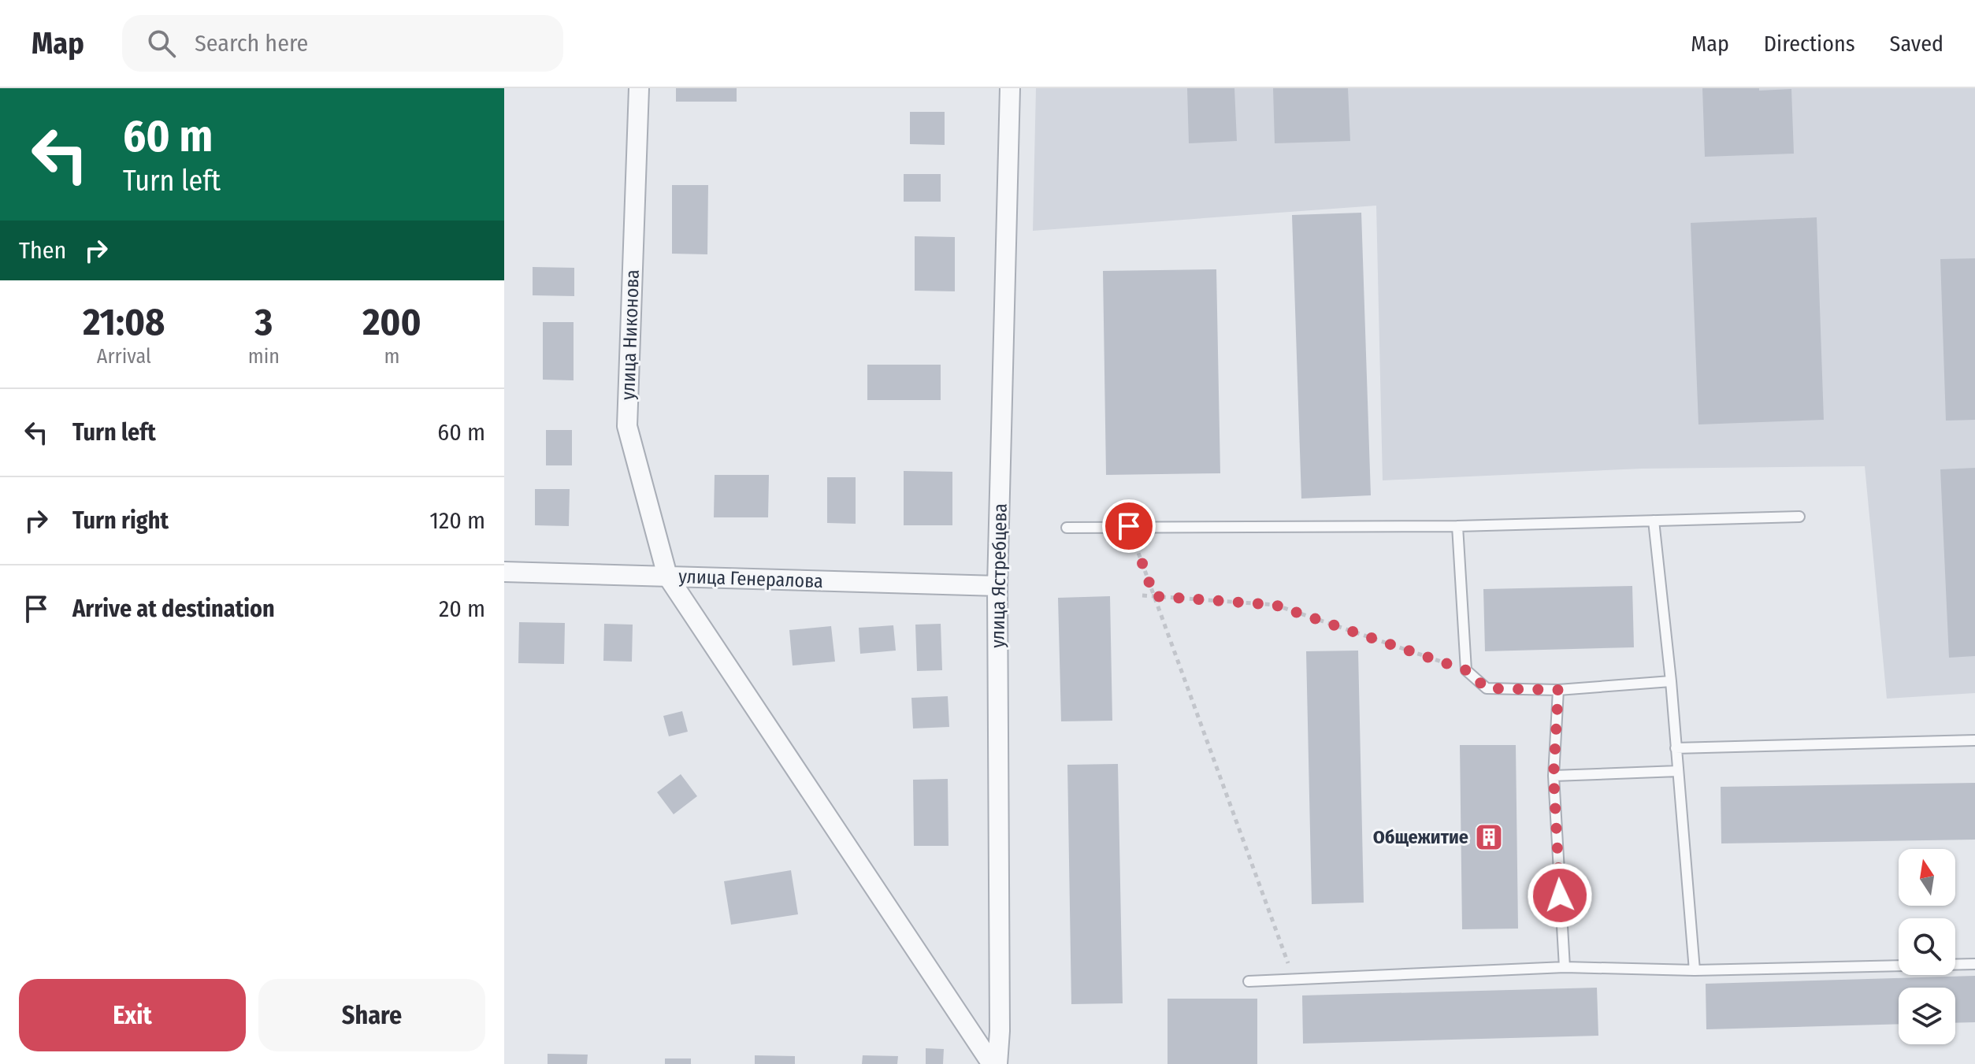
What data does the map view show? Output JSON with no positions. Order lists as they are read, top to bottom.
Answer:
{
  "streets": {
    "street": ["улица Никонова", "улица Ястребцева", "улица Генералова"]
  },
  "crossings": [
    ["улица Никонова", "улица Генералова"],
    ["улица Ястребцева", "улица Генералова"]
  ],
  "places": {
    "building": ["Общежитие"]
  },
  "north": "top",
  "page": {
    "header": "Map",
    "search": "Search here",
    "nav": ["Map", "Directions", "Saved"],
    "turn": ["60 m", "Turn left"],
    "then": "Then",
    "eta": [
      "21:08",
      "Arrival",
      "3",
      "min",
      "200",
      "m"
    ],
    "list": [
      {
        "name": "Turn left",
        "value": "60 m"
      },
      {
        "name": "Turn right",
        "value": "120 m"
      },
      {
        "name": "Arrive at destination",
        "value": "20 m"
      }
    ],
    "buttons": ["Exit", "Share"]
  }
}
